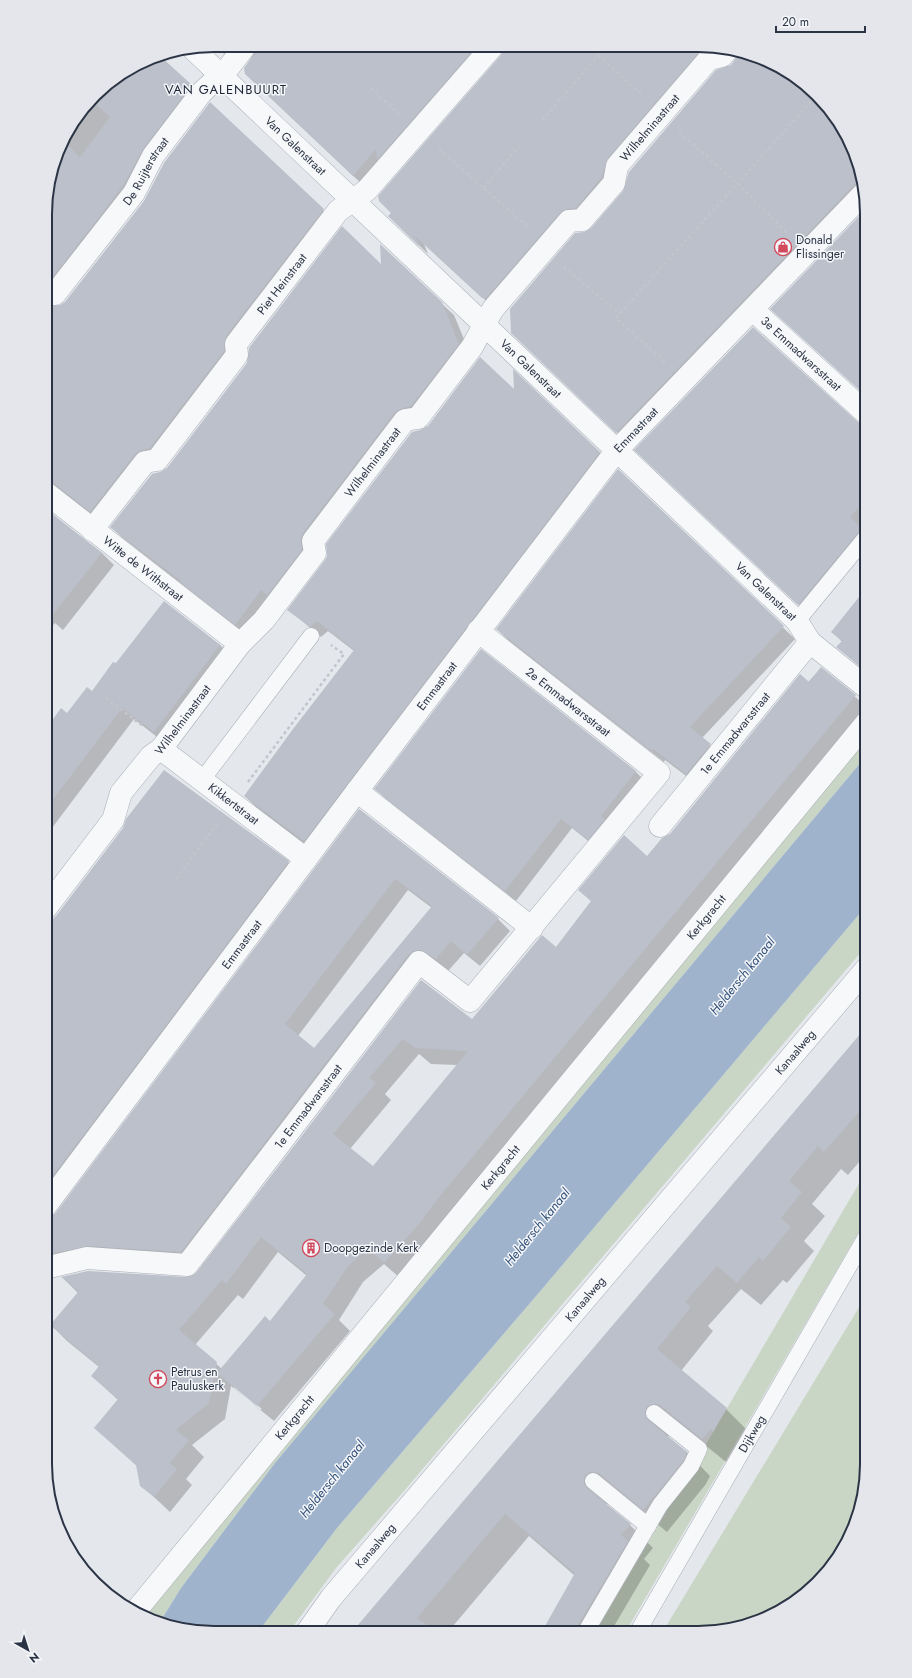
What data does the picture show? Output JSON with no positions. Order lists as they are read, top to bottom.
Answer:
{
  "streets": {
    "street": [
      "Wilhelminastraat",
      "Van Galenstraat",
      "De Ruijterstraat",
      "Piet Heinstraat",
      "3e Emmadwarsstraat",
      "Emmastraat",
      "Witte de Withstraat",
      "2e Emmadwarsstraat",
      "1e Emmadwarsstraat",
      "Kikkertstraat",
      "Kerkgracht",
      "Kanaalweg"
    ],
    "lane": ["Dijkweg"]
  },
  "crossings": [
    ["Wilhelminastraat", "Van Galenstraat"],
    ["Wilhelminastraat", "Witte de Withstraat"],
    ["Wilhelminastraat", "Kikkertstraat"],
    ["Van Galenstraat", "De Ruijterstraat"],
    ["Van Galenstraat", "Piet Heinstraat"],
    ["Van Galenstraat", "Emmastraat"],
    ["Van Galenstraat", "1e Emmadwarsstraat"],
    ["Piet Heinstraat", "Witte de Withstraat"],
    ["3e Emmadwarsstraat", "Emmastraat"],
    ["Emmastraat", "2e Emmadwarsstraat"],
    ["Emmastraat", "Kikkertstraat"],
    ["2e Emmadwarsstraat", "1e Emmadwarsstraat"]
  ],
  "districts": ["VAN GALENBUURT"],
  "water": ["Heldersch kanaal"],
  "places": {
    "shop": ["Donald Flissinger"],
    "building": ["Doopgezinde Kerk"],
    "church": ["Petrus en Pauluskerk"]
  },
  "scale_bar": "20 m",
  "north": "bottom right"
}
